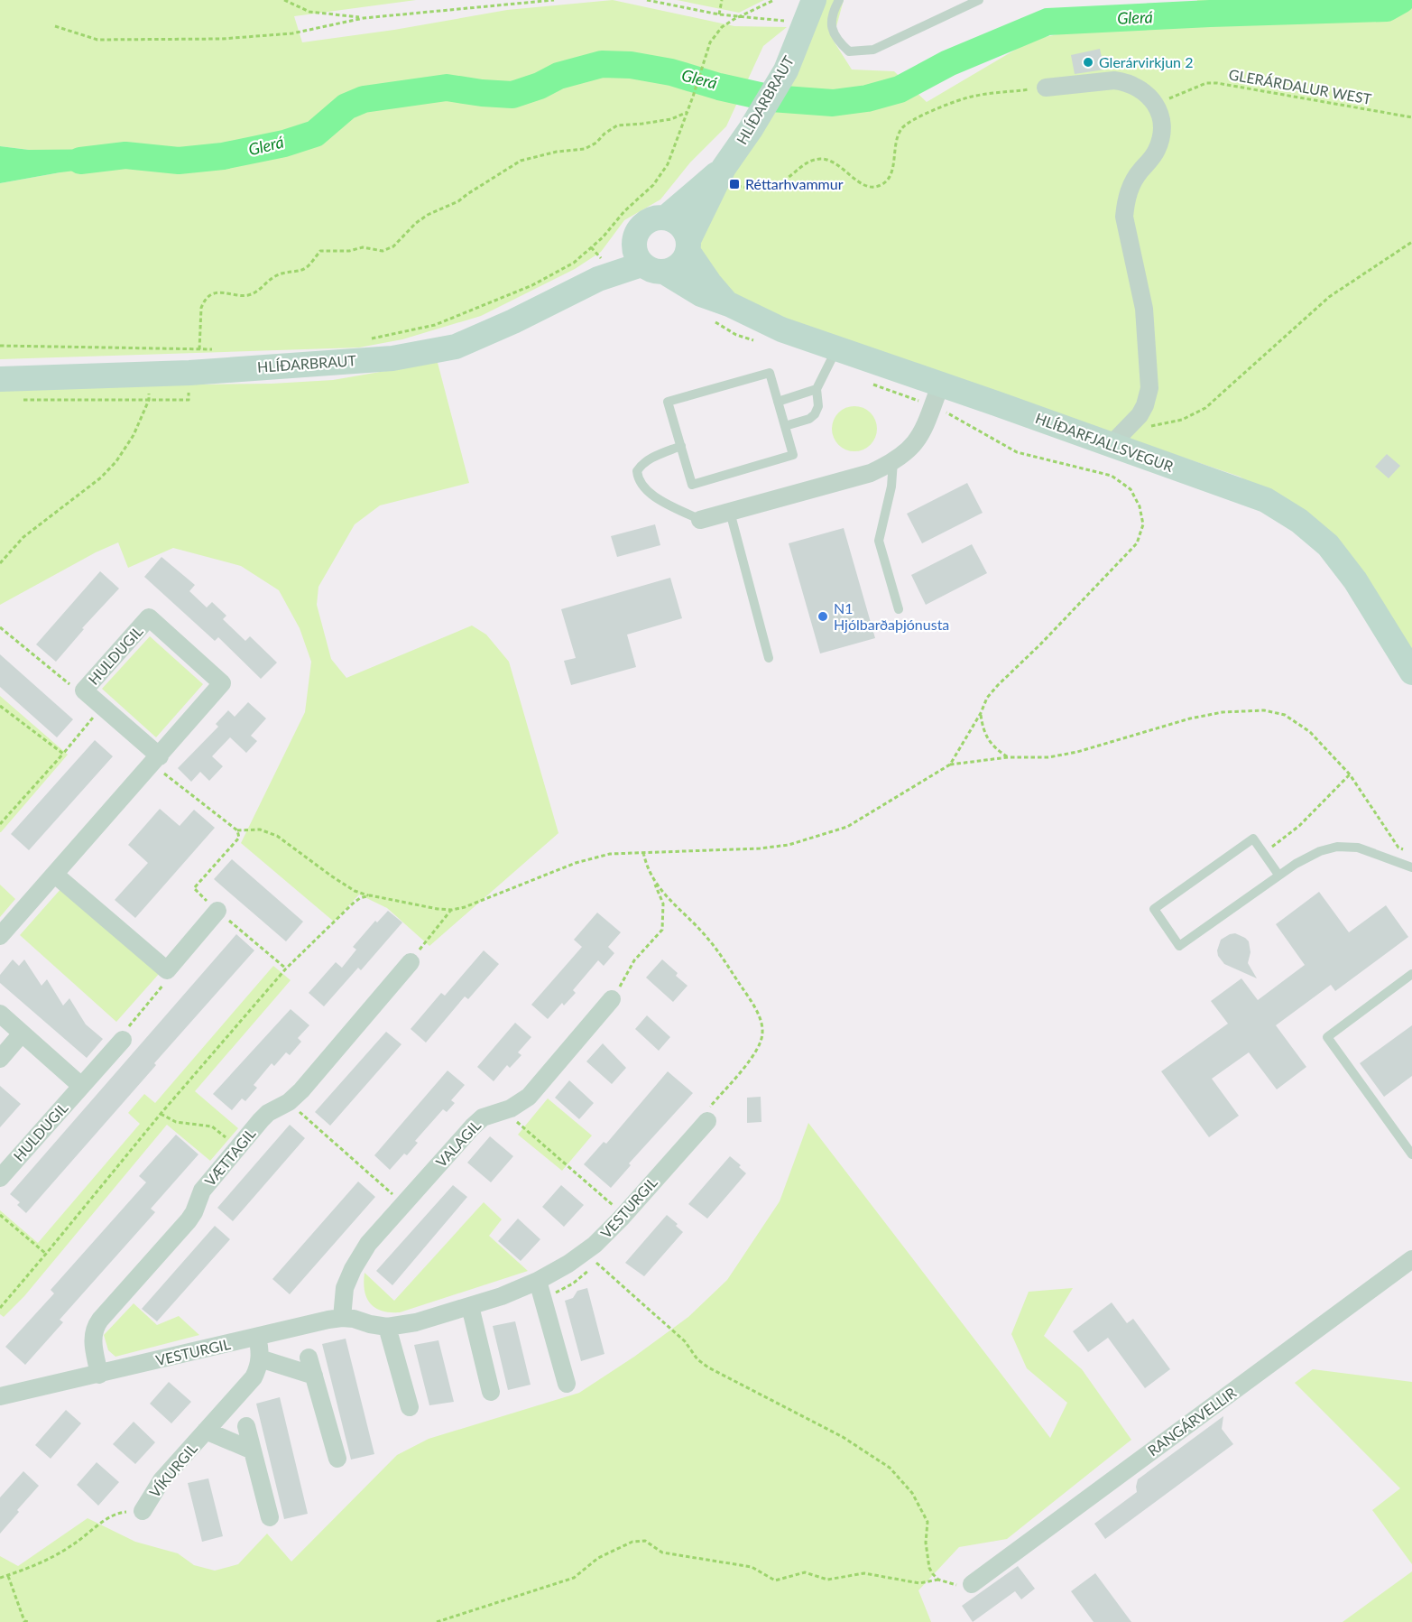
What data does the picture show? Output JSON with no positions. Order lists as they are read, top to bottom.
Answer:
{
  "streets": {
    "main road": ["HLÍÐARBRAUT", "HLÍÐARFJALLSVEGUR"],
    "street": [
      "HULDUGIL",
      "VALAGIL",
      "VÆTTAGIL",
      "VESTURGIL",
      "RANGÁRVELLIR",
      "VÍKURGIL"
    ],
    "path": ["GLERÁRDALUR WEST"]
  },
  "crossings": [
    ["HLÍÐARBRAUT", "HLÍÐARFJALLSVEGUR"],
    ["VALAGIL", "VESTURGIL"],
    ["VÆTTAGIL", "VESTURGIL"]
  ],
  "water": ["Glerá"],
  "places": {
    "other": ["Glerárvirkjun 2", "N1 Hjólbarðaþjónusta"],
    "transit": ["Réttarhvammur"]
  }
}
